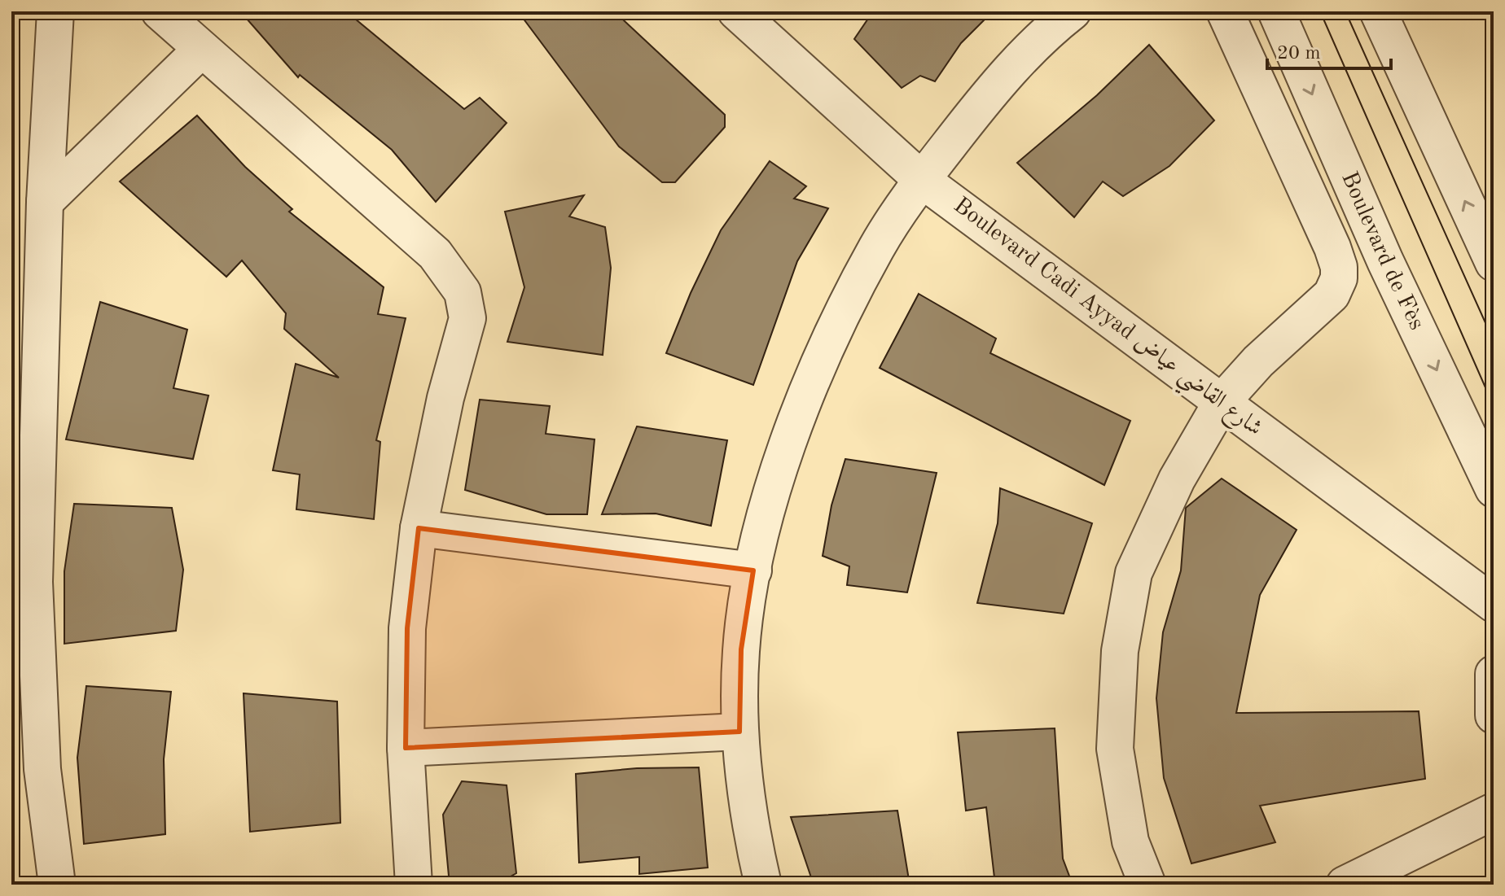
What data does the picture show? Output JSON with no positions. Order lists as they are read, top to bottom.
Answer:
{
  "streets": {
    "street": ["Boulevard de Fès", "Boulevard Cadi Ayyad شارع القاضي عياض"]
  },
  "scale_bar": "20 m"
}
